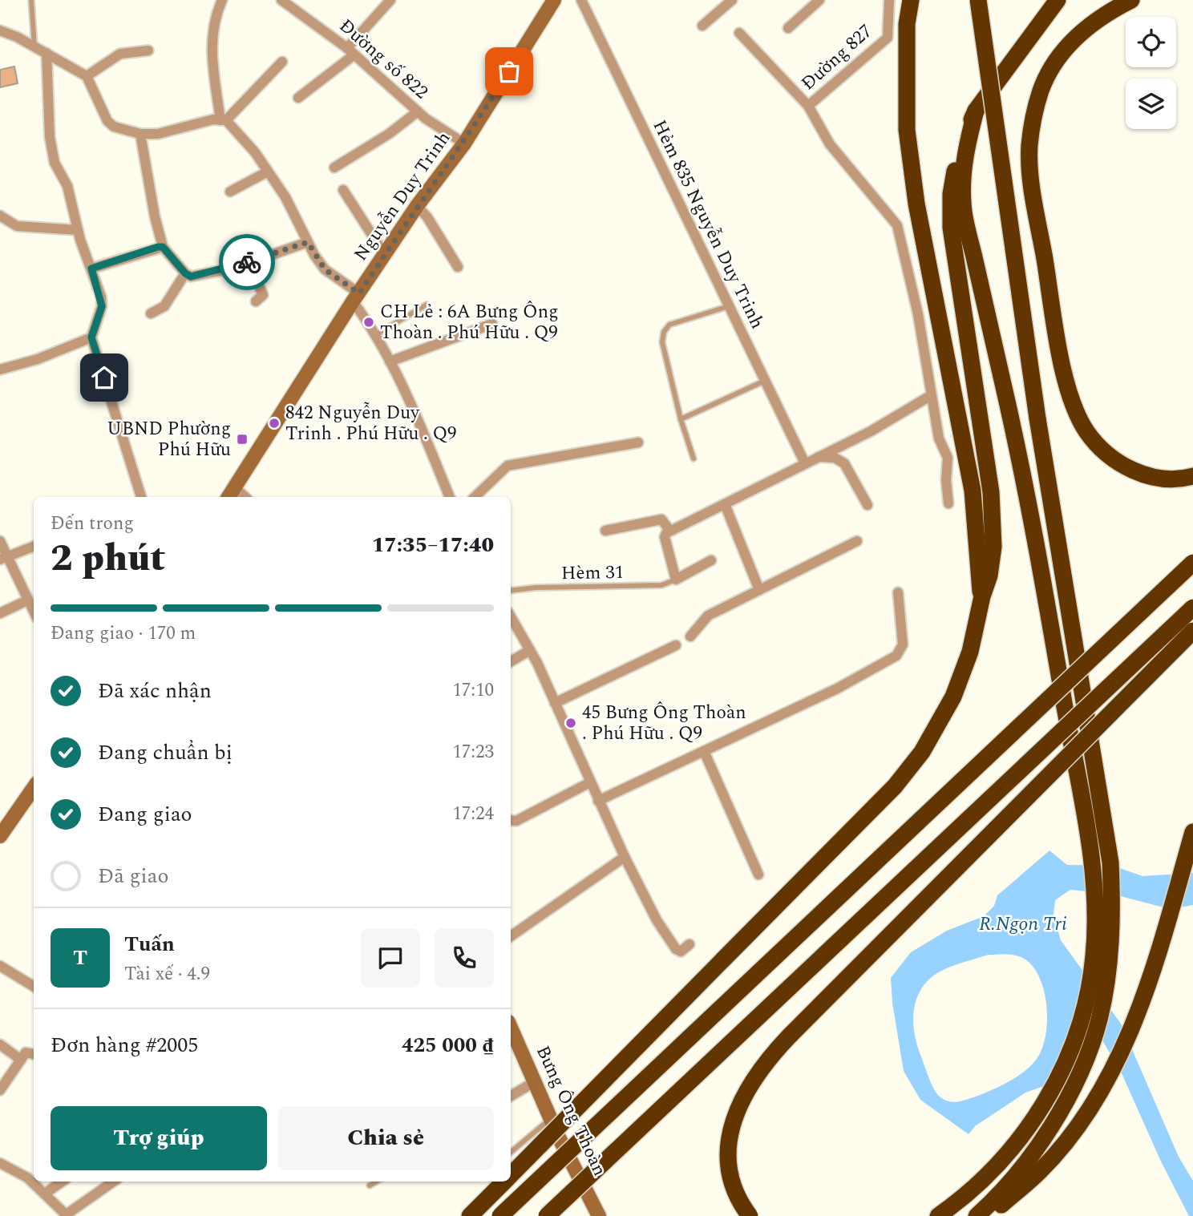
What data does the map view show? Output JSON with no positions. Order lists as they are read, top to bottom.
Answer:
{
  "streets": {
    "main road": ["Nguyễn Duy Trinh", "Bưng Ông Thoàn"],
    "street": ["Đường 827", "Đường số 822", "Hẻm 835 Nguyễn Duy Trinh"],
    "lane": ["Hèm 31"]
  },
  "crossings": [
    ["Đường số 822", "Nguyễn Duy Trinh"]
  ],
  "water": ["R.Ngọn Tri"],
  "places": {
    "other": ["CH Lẻ : 6A Bưng Ông Thoàn . Phú Hữu . Q9", "842 Nguyễn Duy Trinh . Phú Hữu . Q9", "45 Bưng Ông Thoàn . Phú Hữu . Q9"],
    "transit": ["UBND Phường Phú Hữu"]
  },
  "page": {
    "heading": ["2 phút", "Đến trong", "17:35–17:40"],
    "panel": [
      "Tuấn",
      "Tài xế · 4.9",
      "Đơn hàng #2005",
      "425 000 ₫"
    ],
    "bar": "Đang giao · 170 m",
    "list": [
      ["Đã xác nhận", "17:10"],
      ["Đang chuẩn bị", "17:23"],
      ["Đang giao", "17:24"],
      "Đã giao"
    ],
    "round": "T",
    "buttons": ["Trợ giúp", "Chia sẻ"]
  }
}
